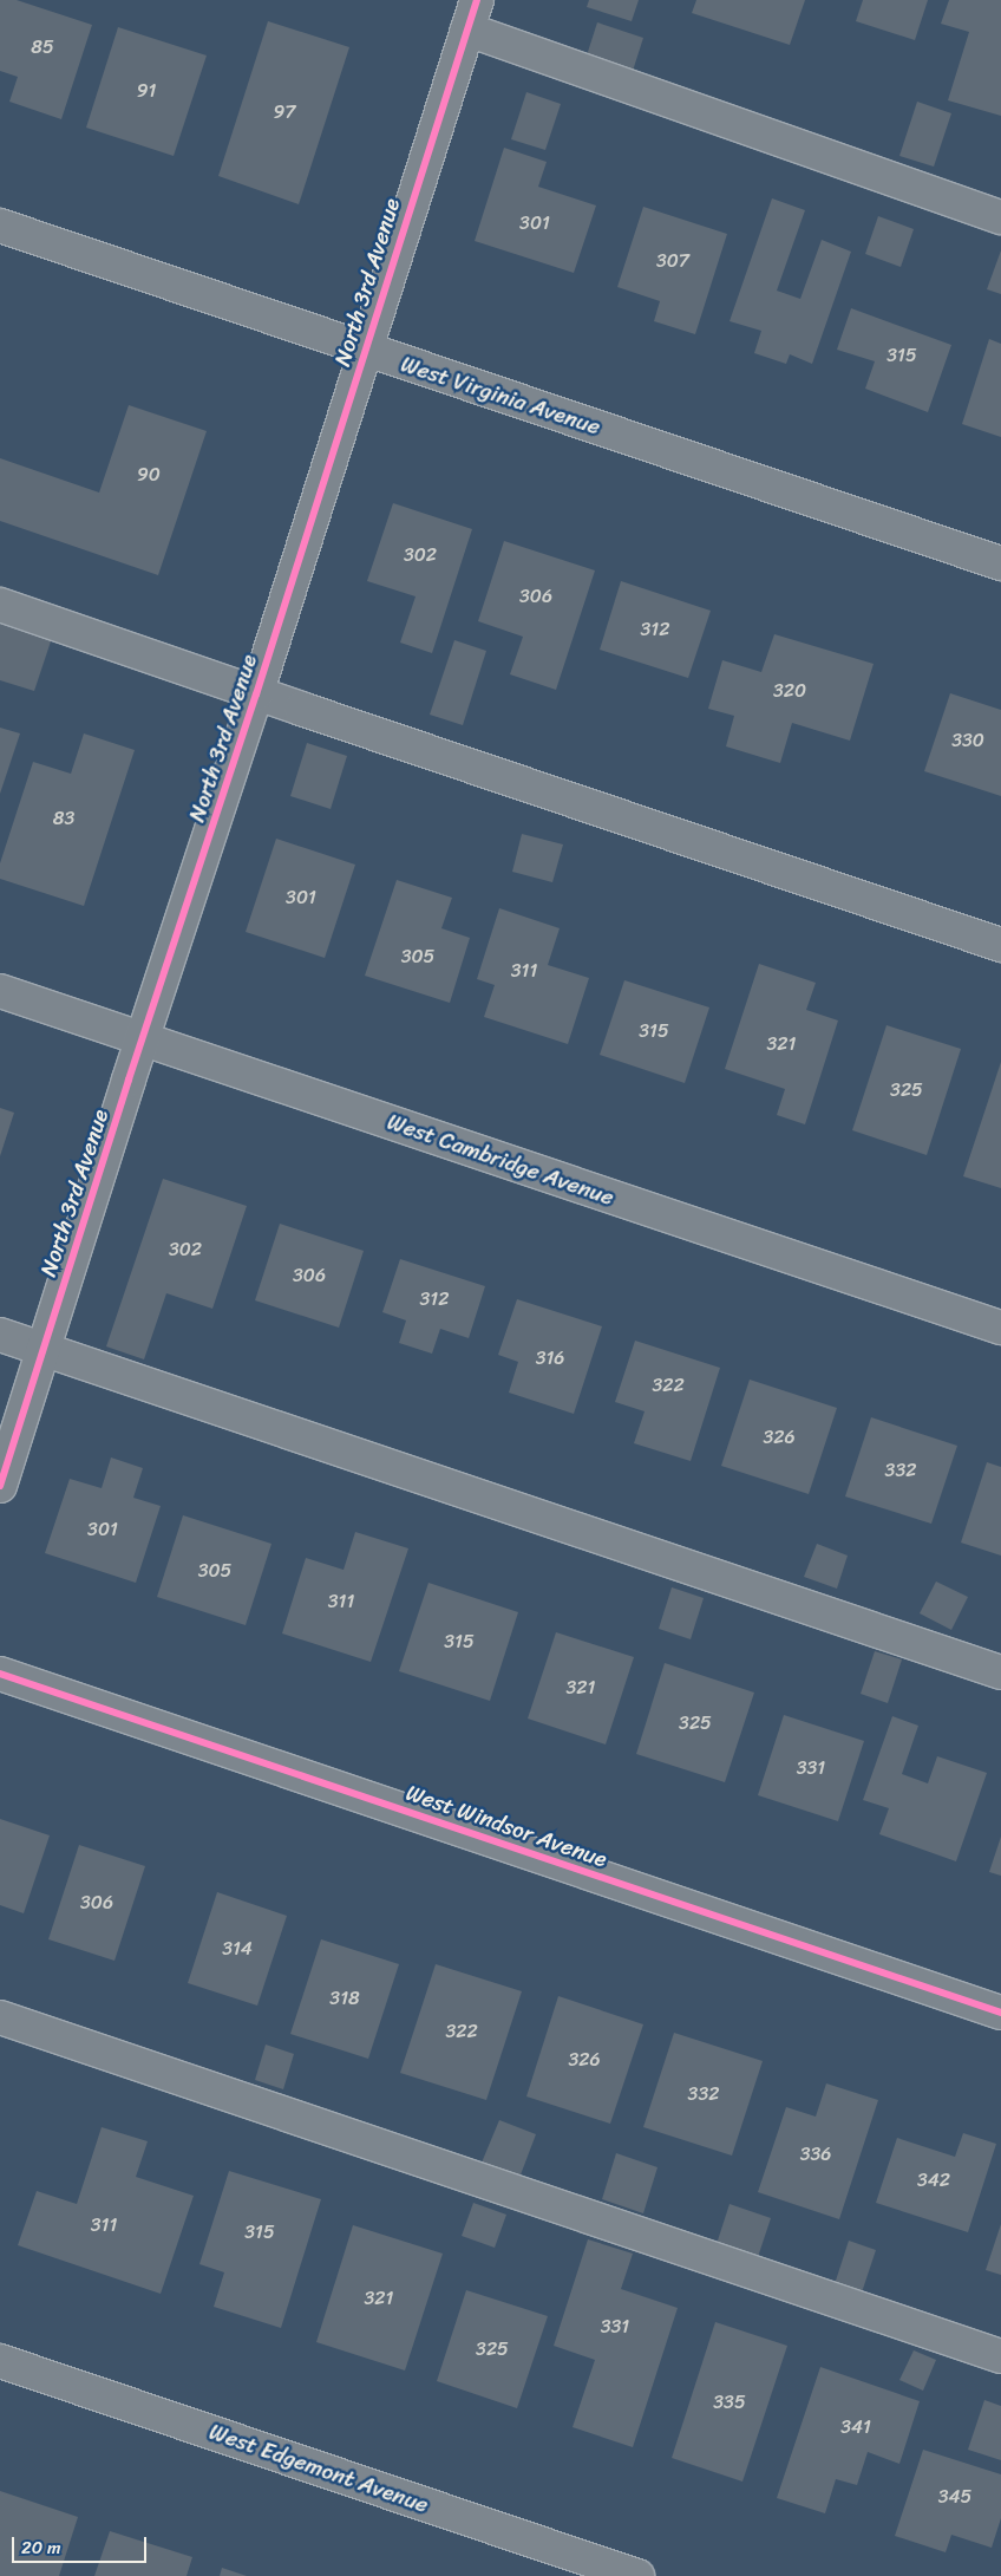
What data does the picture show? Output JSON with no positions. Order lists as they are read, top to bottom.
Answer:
{
  "streets": {
    "street": [
      "North 3rd Avenue",
      "West Virginia Avenue",
      "West Cambridge Avenue",
      "West Windsor Avenue",
      "West Edgemont Avenue"
    ]
  },
  "crossings": [
    ["North 3rd Avenue", "West Virginia Avenue"],
    ["North 3rd Avenue", "West Cambridge Avenue"]
  ],
  "house_numbers": [
    "85",
    "91",
    "97",
    "301",
    "307",
    "315",
    "90",
    "302",
    "306",
    "312",
    "320",
    "330",
    "83",
    "301",
    "305",
    "311",
    "315",
    "321",
    "325",
    "302",
    "306",
    "312",
    "316",
    "322",
    "326",
    "332",
    "301",
    "305",
    "311",
    "315",
    "321",
    "325",
    "331",
    "306",
    "314",
    "318",
    "322",
    "326",
    "332",
    "336",
    "342",
    "311",
    "315",
    "321",
    "331",
    "325",
    "335",
    "341",
    "345"
  ],
  "scale_bar": "20 m"
}
